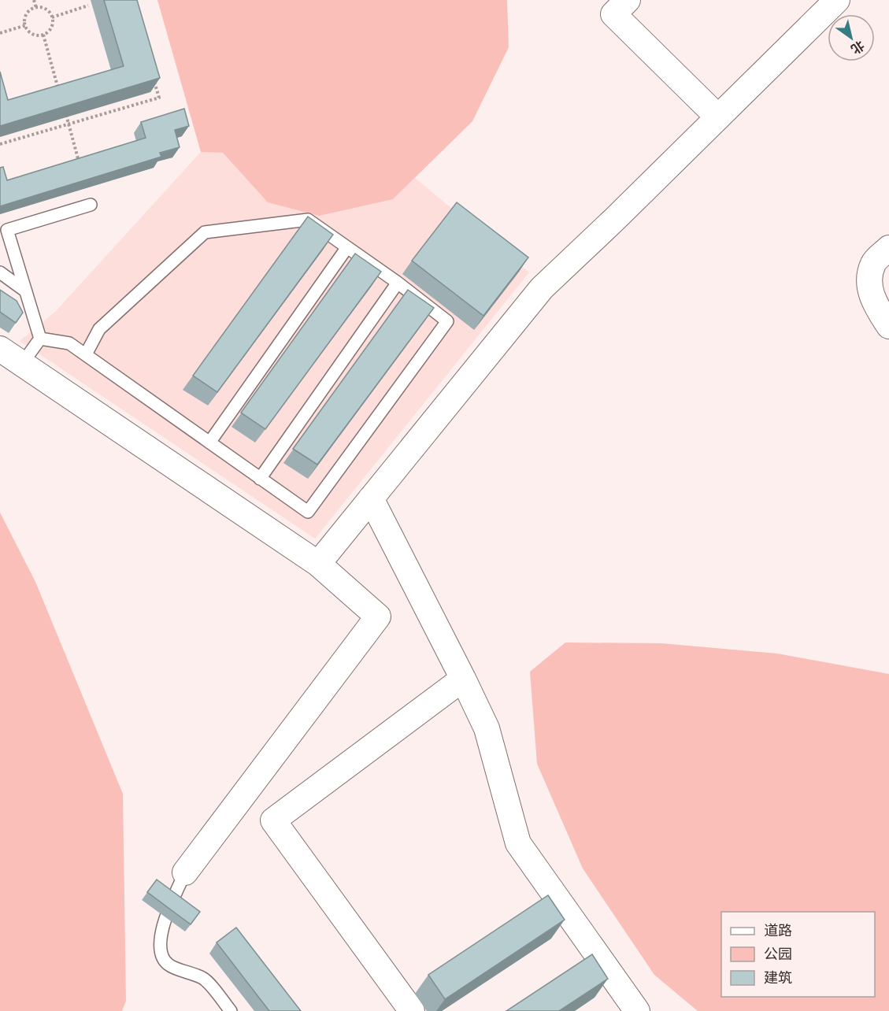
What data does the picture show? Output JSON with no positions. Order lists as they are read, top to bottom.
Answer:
{
  "legend": ["道路", "公园", "建筑"],
  "north": "bottom right"
}
